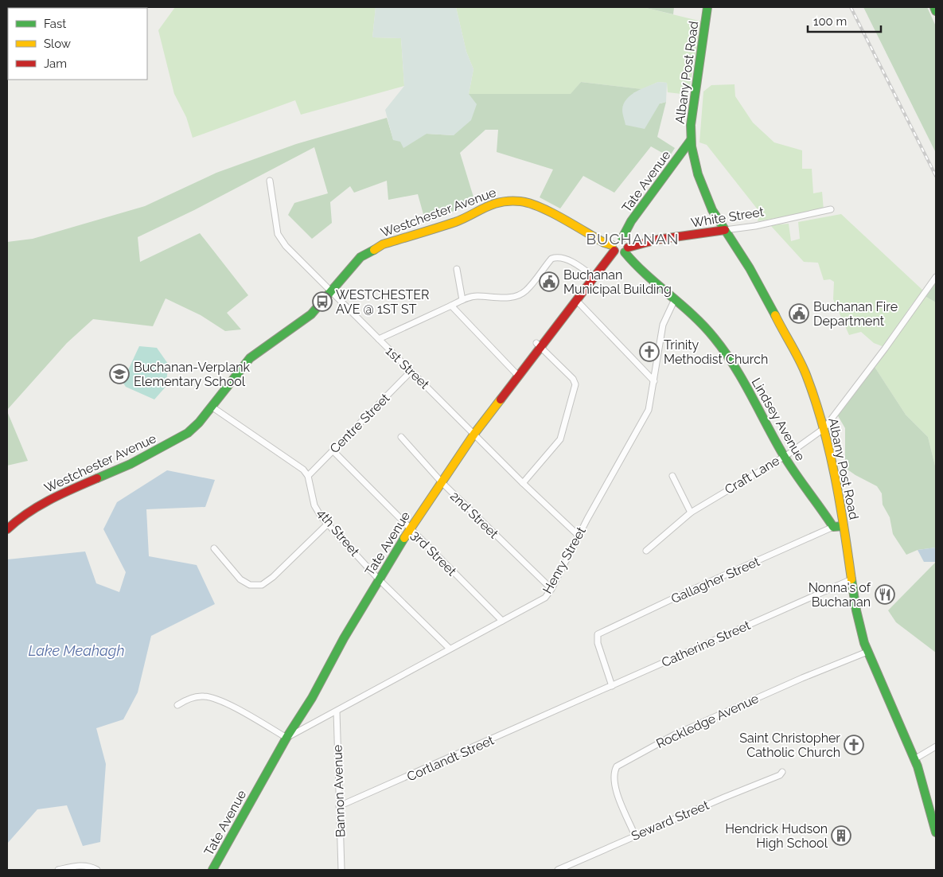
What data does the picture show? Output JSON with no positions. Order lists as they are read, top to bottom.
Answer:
{
  "streets": {
    "main road": [
      "Albany Post Road",
      "Tate Avenue",
      "Westchester Avenue",
      "White Street",
      "Lindsey Avenue"
    ],
    "street": [
      "1st Street",
      "Centre Street",
      "Craft Lane",
      "2nd Street",
      "4th Street",
      "3rd Street",
      "Henry Street",
      "Gallagher Street",
      "Catherine Street",
      "Rockledge Avenue",
      "Cortlandt Street",
      "Bannon Avenue",
      "Seward Street"
    ]
  },
  "crossings": [
    ["Albany Post Road", "Tate Avenue"],
    ["Albany Post Road", "White Street"],
    ["Albany Post Road", "Craft Lane"],
    ["Albany Post Road", "Catherine Street"],
    ["Albany Post Road", "Rockledge Avenue"],
    ["Tate Avenue", "Westchester Avenue"],
    ["Tate Avenue", "White Street"],
    ["Tate Avenue", "1st Street"],
    ["Tate Avenue", "Lindsey Avenue"],
    ["Tate Avenue", "2nd Street"],
    ["Tate Avenue", "4th Street"],
    ["Tate Avenue", "3rd Street"],
    ["Tate Avenue", "Henry Street"],
    ["Westchester Avenue", "White Street"],
    ["Westchester Avenue", "1st Street"],
    ["Westchester Avenue", "Lindsey Avenue"],
    ["White Street", "Lindsey Avenue"],
    ["1st Street", "Centre Street"],
    ["1st Street", "Henry Street"],
    ["Lindsey Avenue", "Craft Lane"],
    ["Lindsey Avenue", "Henry Street"],
    ["Lindsey Avenue", "Gallagher Street"],
    ["Centre Street", "4th Street"],
    ["Centre Street", "3rd Street"],
    ["2nd Street", "Henry Street"],
    ["4th Street", "Henry Street"],
    ["3rd Street", "Henry Street"],
    ["Henry Street", "Bannon Avenue"],
    ["Gallagher Street", "Catherine Street"],
    ["Catherine Street", "Cortlandt Street"],
    ["Rockledge Avenue", "Seward Street"],
    ["Cortlandt Street", "Bannon Avenue"]
  ],
  "districts": ["BUCHANAN"],
  "water": ["Lake Meahagh"],
  "places": {
    "public building": ["Buchanan Municipal Building", "Buchanan Fire Department"],
    "bus stop": ["WESTCHESTER AVE @ 1ST ST"],
    "church": ["Trinity Methodist Church", "Saint Christopher Catholic Church"],
    "school or university": ["Buchanan-Verplank Elementary School"],
    "restaurant": ["Nonna's of Buchanan"],
    "building": ["Hendrick Hudson High School"]
  },
  "legend": ["Fast", "Slow", "Jam"],
  "scale_bar": "100 m"
}
